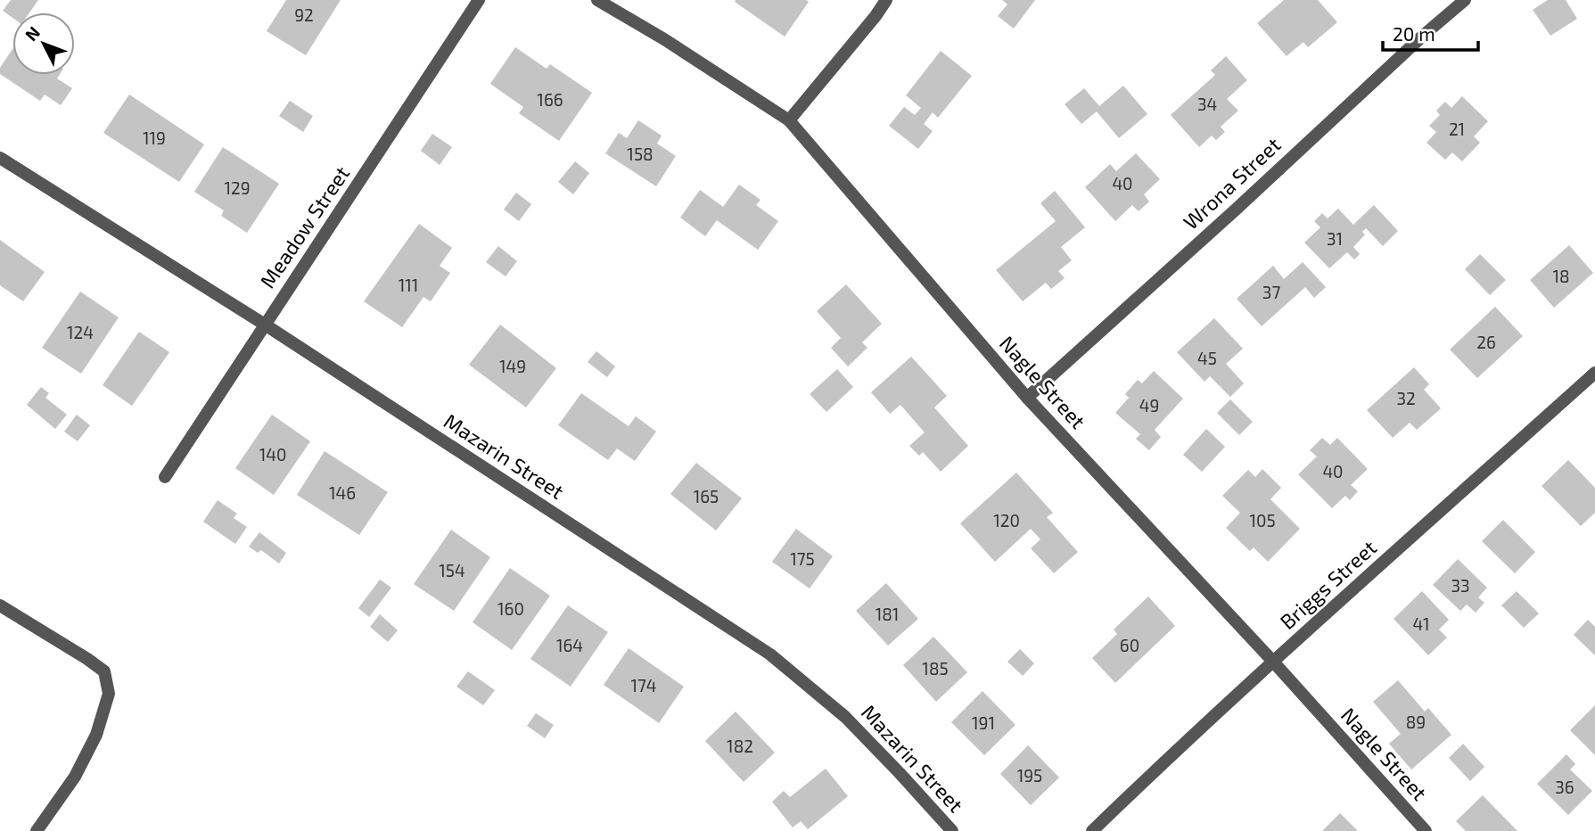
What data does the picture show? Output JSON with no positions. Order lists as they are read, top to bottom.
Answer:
{
  "streets": {
    "street": [
      "Wrona Street",
      "Meadow Street",
      "Nagle Street",
      "Mazarin Street",
      "Briggs Street"
    ]
  },
  "crossings": [
    ["Wrona Street", "Nagle Street"],
    ["Meadow Street", "Mazarin Street"],
    ["Nagle Street", "Briggs Street"]
  ],
  "house_numbers": [
    "92",
    "166",
    "34",
    "21",
    "119",
    "158",
    "40",
    "129",
    "31",
    "18",
    "111",
    "37",
    "124",
    "26",
    "45",
    "149",
    "32",
    "49",
    "140",
    "40",
    "146",
    "165",
    "120",
    "105",
    "175",
    "154",
    "33",
    "160",
    "181",
    "41",
    "164",
    "60",
    "185",
    "174",
    "89",
    "191",
    "182",
    "195",
    "36"
  ],
  "scale_bar": "20 m",
  "north": "top left"
}
